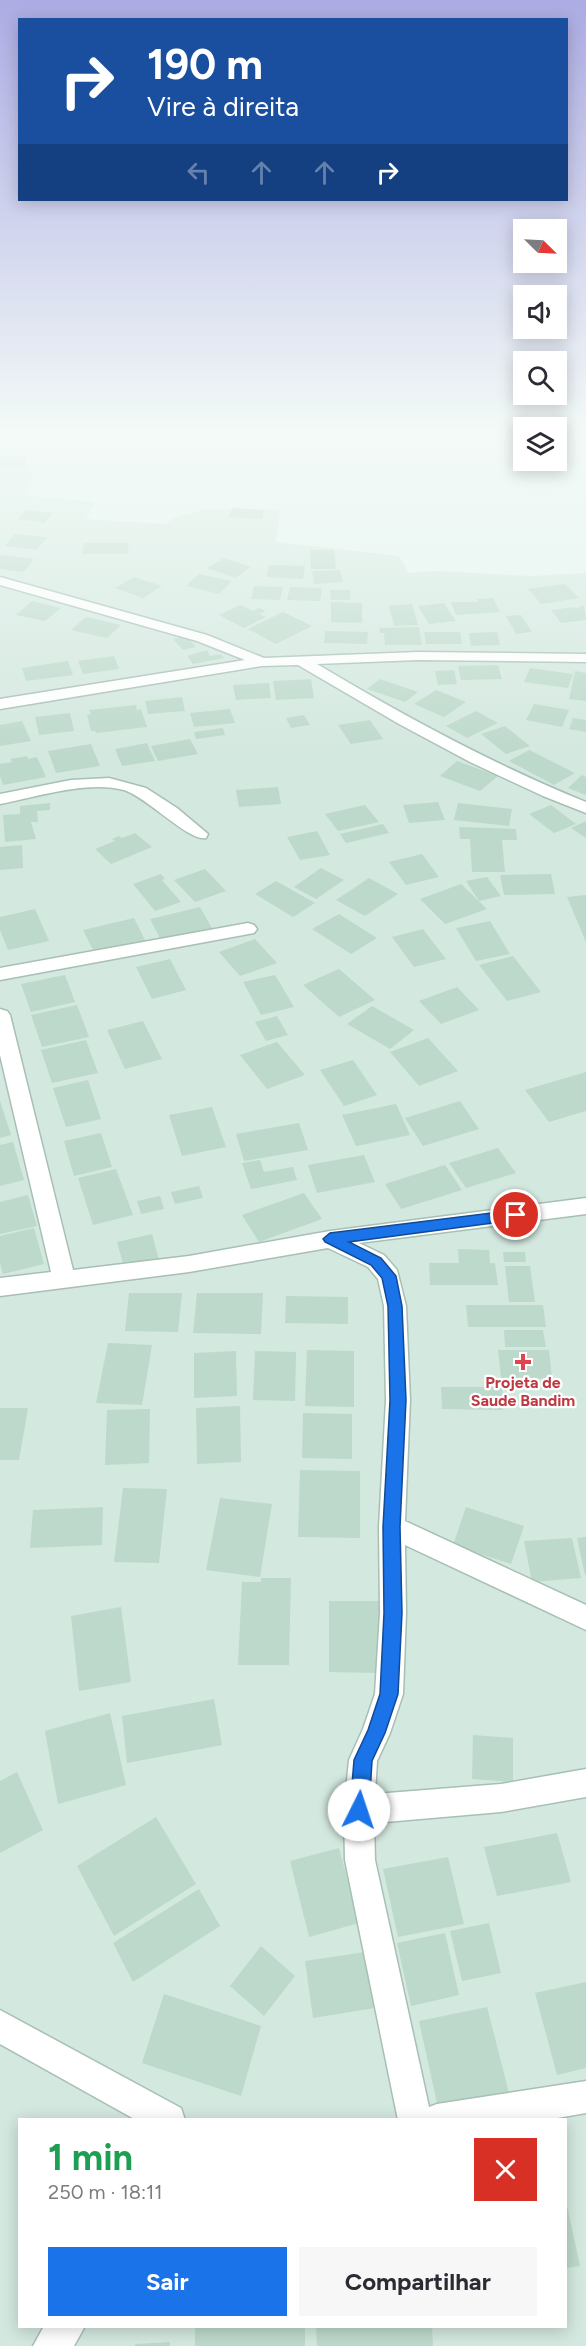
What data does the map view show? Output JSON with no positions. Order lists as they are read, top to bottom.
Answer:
{
  "places": {
    "health": ["Projeta de Saude Bandim"]
  },
  "north": "bottom right",
  "page": {
    "turn": ["190 m", "Vire à direita"],
    "heading": ["1 min", "250 m · 18:11"],
    "buttons": ["Sair", "Compartilhar"]
  }
}
